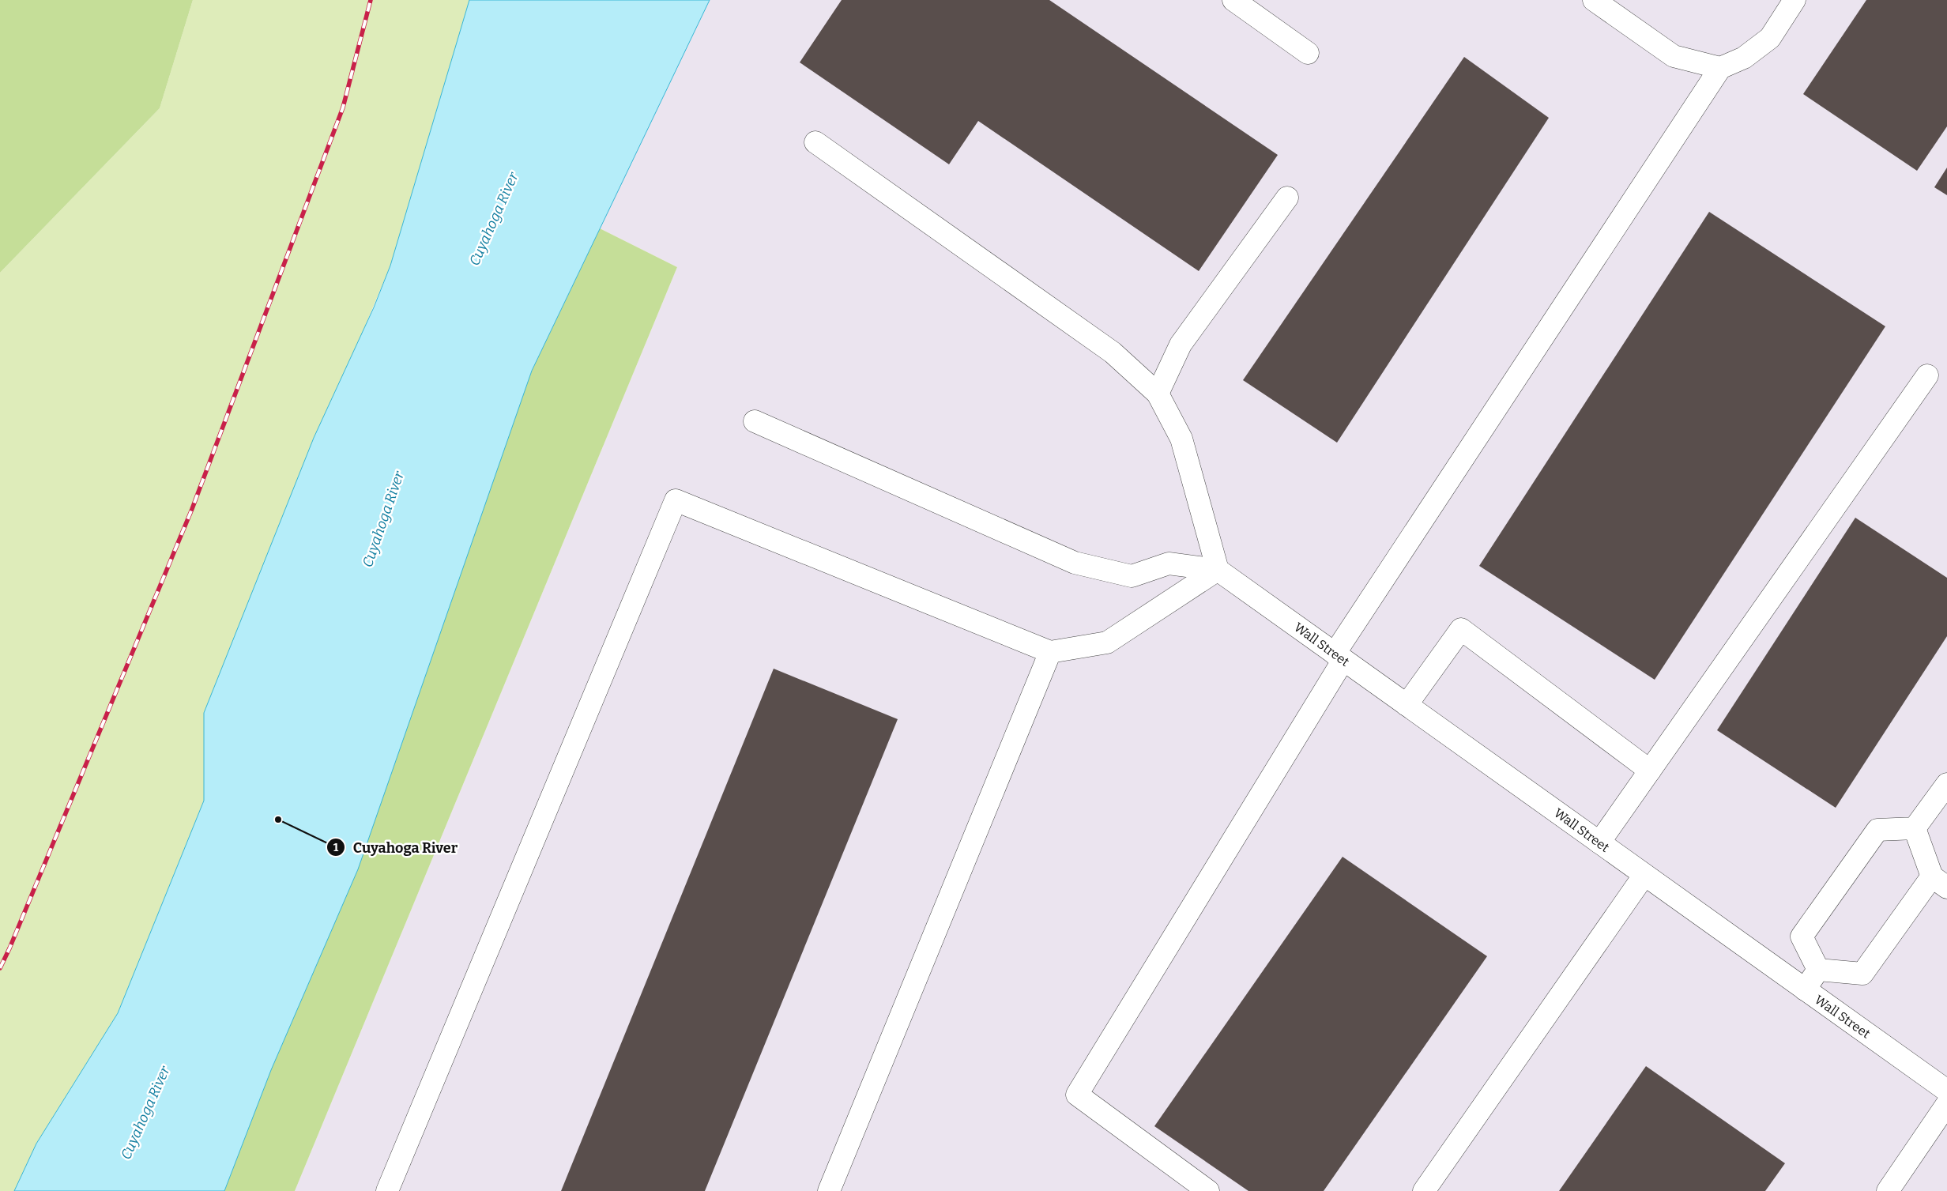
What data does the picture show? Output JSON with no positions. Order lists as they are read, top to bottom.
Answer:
{
  "streets": {
    "street": ["Wall Street"]
  },
  "water": ["Cuyahoga River"],
  "places": ["Cuyahoga River"]
}
